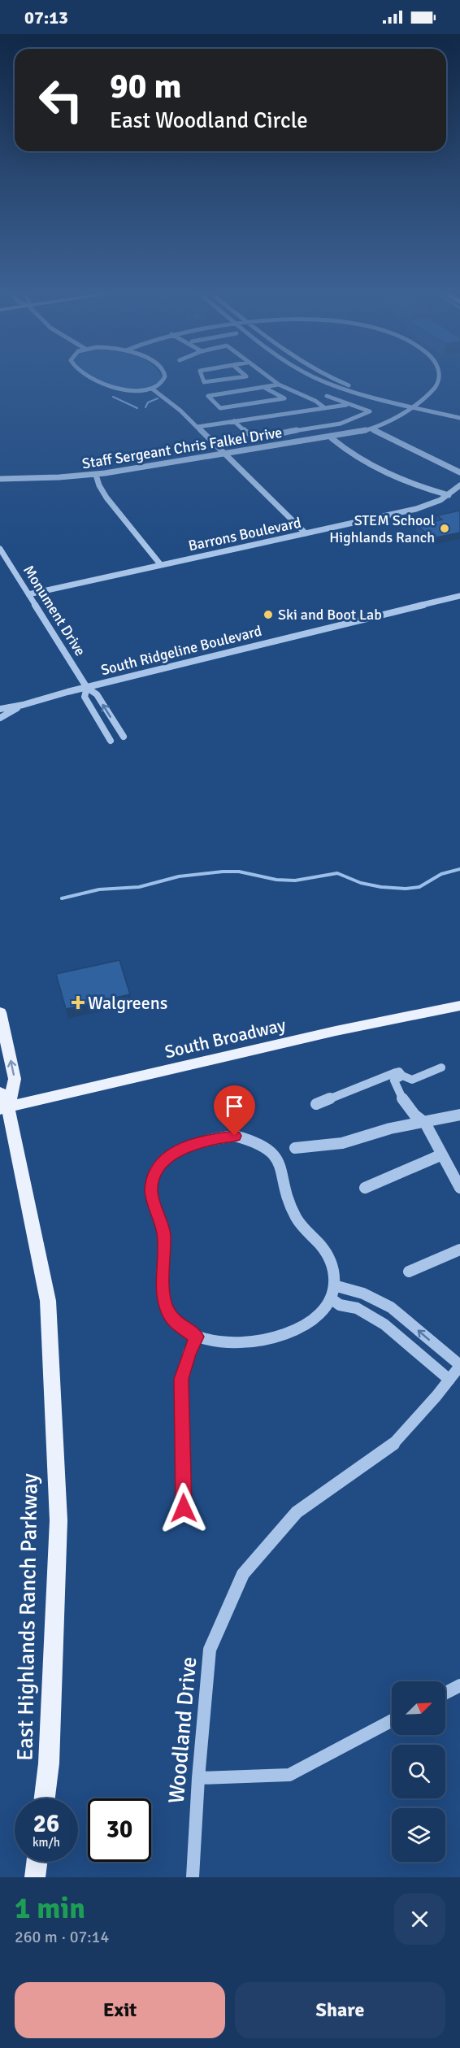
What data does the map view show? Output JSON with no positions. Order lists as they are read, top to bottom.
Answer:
{
  "streets": {
    "main road": ["South Broadway", "East Highlands Ranch Parkway"],
    "street": [
      "Staff Sergeant Chris Falkel Drive",
      "Barrons Boulevard",
      "Monument Drive",
      "South Ridgeline Boulevard",
      "Woodland Drive"
    ]
  },
  "crossings": [
    ["Barrons Boulevard", "Monument Drive"],
    ["Monument Drive", "South Ridgeline Boulevard"],
    ["South Broadway", "East Highlands Ranch Parkway"]
  ],
  "places": {
    "other": ["STEM School Highlands Ranch", "Ski and Boot Lab"],
    "health": ["Walgreens"]
  },
  "north": "top right",
  "page": {
    "status": "07:13",
    "turn": ["90 m", "East Woodland Circle"],
    "speed": "26 km/h",
    "limit": "30",
    "heading": ["1 min", "260 m · 07:14"],
    "buttons": ["Exit", "Share"]
  }
}
